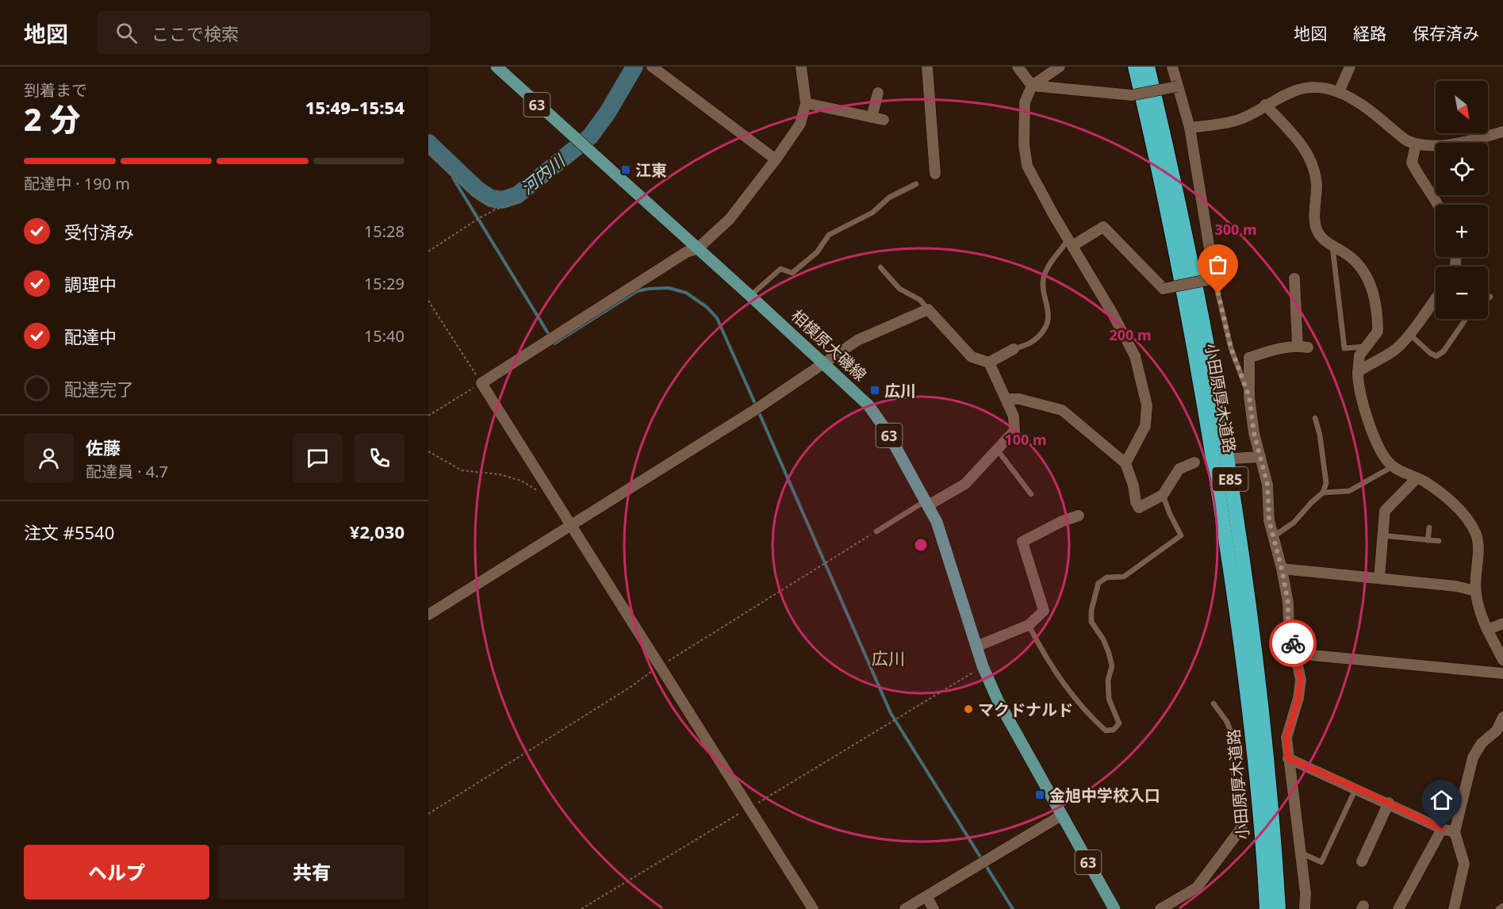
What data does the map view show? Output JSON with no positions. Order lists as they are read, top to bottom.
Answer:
{
  "streets": {
    "highway": ["小田原厚木道路", "E85"],
    "main road": ["63", "相模原大磯線"]
  },
  "districts": ["広川"],
  "water": ["河内川"],
  "places": {
    "transit": ["江東", "広川", "金旭中学校入口"],
    "other": ["マクドナルド"]
  },
  "north": "bottom right",
  "page": {
    "header": "地図",
    "search": "ここで検索",
    "nav": ["地図", "経路", "保存済み"],
    "heading": ["2 分", "到着まで", "15:49–15:54"],
    "panel": [
      "佐藤",
      "配達員 · 4.7",
      "注文 #5540",
      "¥2,030"
    ],
    "map_buttons": ["+", "−"],
    "bar": "配達中 · 190 m",
    "list": [
      ["受付済み", "15:28"],
      ["調理中", "15:29"],
      ["配達中", "15:40"],
      "配達完了"
    ],
    "buttons": ["ヘルプ", "共有"]
  },
  "rings": ["300 m", "200 m", "100 m"]
}
